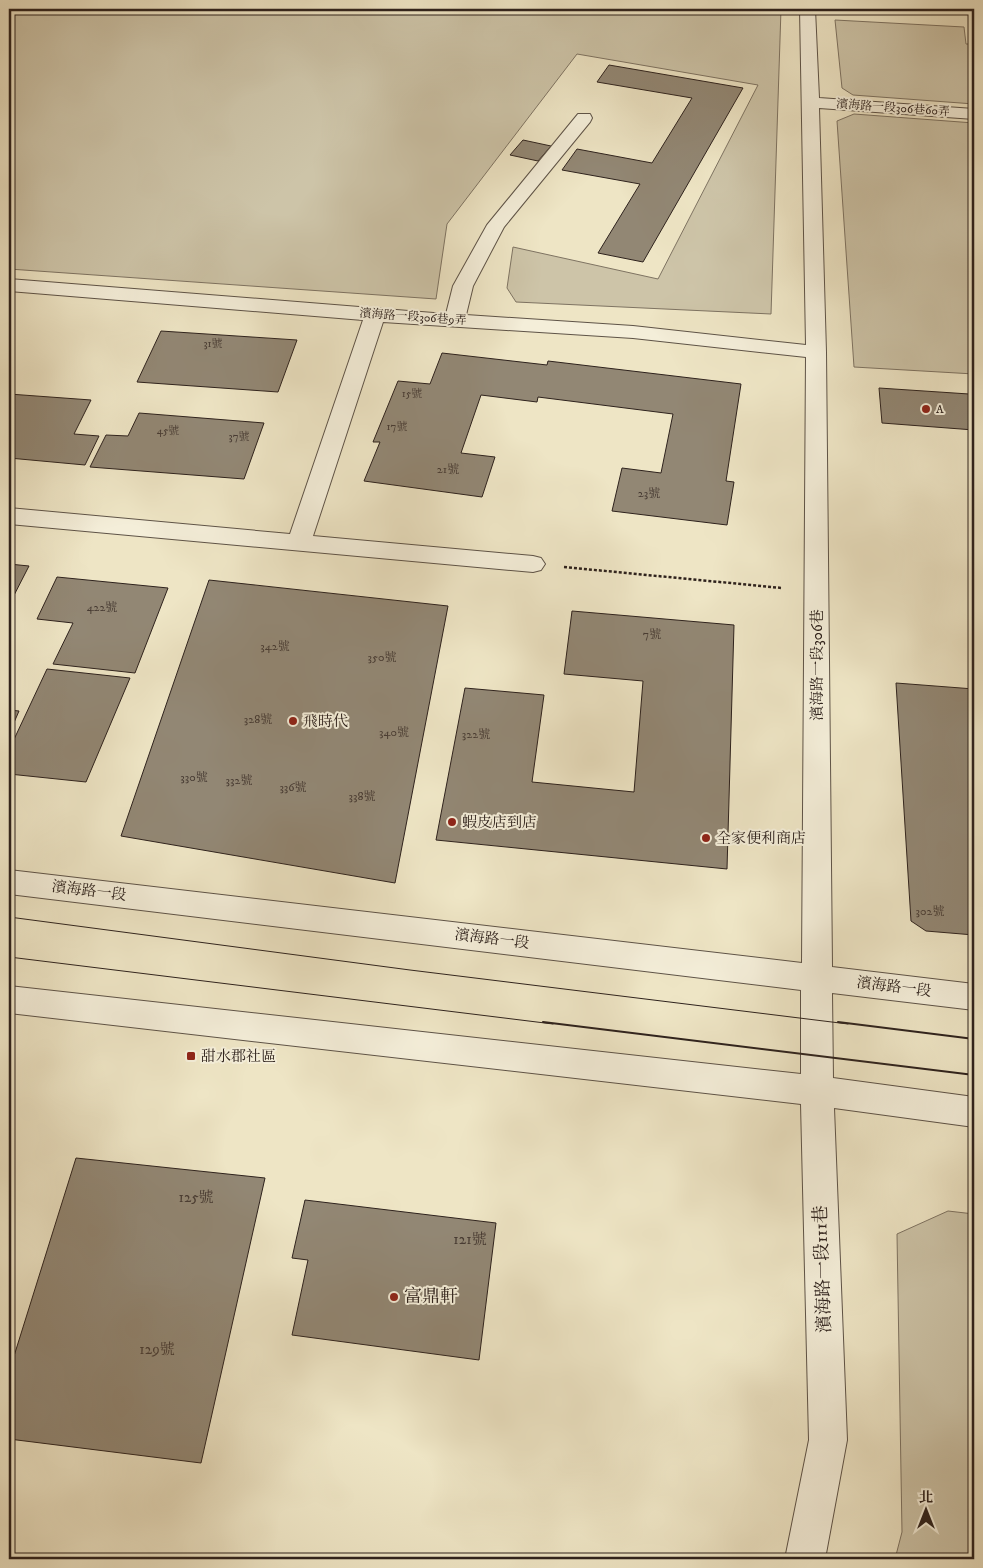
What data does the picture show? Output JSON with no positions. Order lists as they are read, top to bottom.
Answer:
{
  "streets": {
    "street": [
      "濱海路一段306巷60弄",
      "濱海路一段306巷9弄",
      "濱海路一段306巷",
      "濱海路一段",
      "濱海路一段111巷"
    ]
  },
  "crossings": [
    ["濱海路一段306巷60弄", "濱海路一段306巷"],
    ["濱海路一段306巷9弄", "濱海路一段306巷"],
    ["濱海路一段306巷", "濱海路一段"],
    ["濱海路一段306巷", "濱海路一段111巷"],
    ["濱海路一段", "濱海路一段111巷"]
  ],
  "places": {
    "other": [
      "A",
      "飛時代",
      "蝦皮店到店",
      "全家便利商店",
      "富鼎軒"
    ],
    "transit": ["甜水郡社區"]
  },
  "house_numbers": [
    "31號",
    "15號",
    "17號",
    "45號",
    "37號",
    "21號",
    "23號",
    "422號",
    "7號",
    "342號",
    "350號",
    "328號",
    "340號",
    "322號",
    "330號",
    "332號",
    "336號",
    "338號",
    "302號",
    "125號",
    "121號",
    "129號"
  ],
  "north": "top"
}
